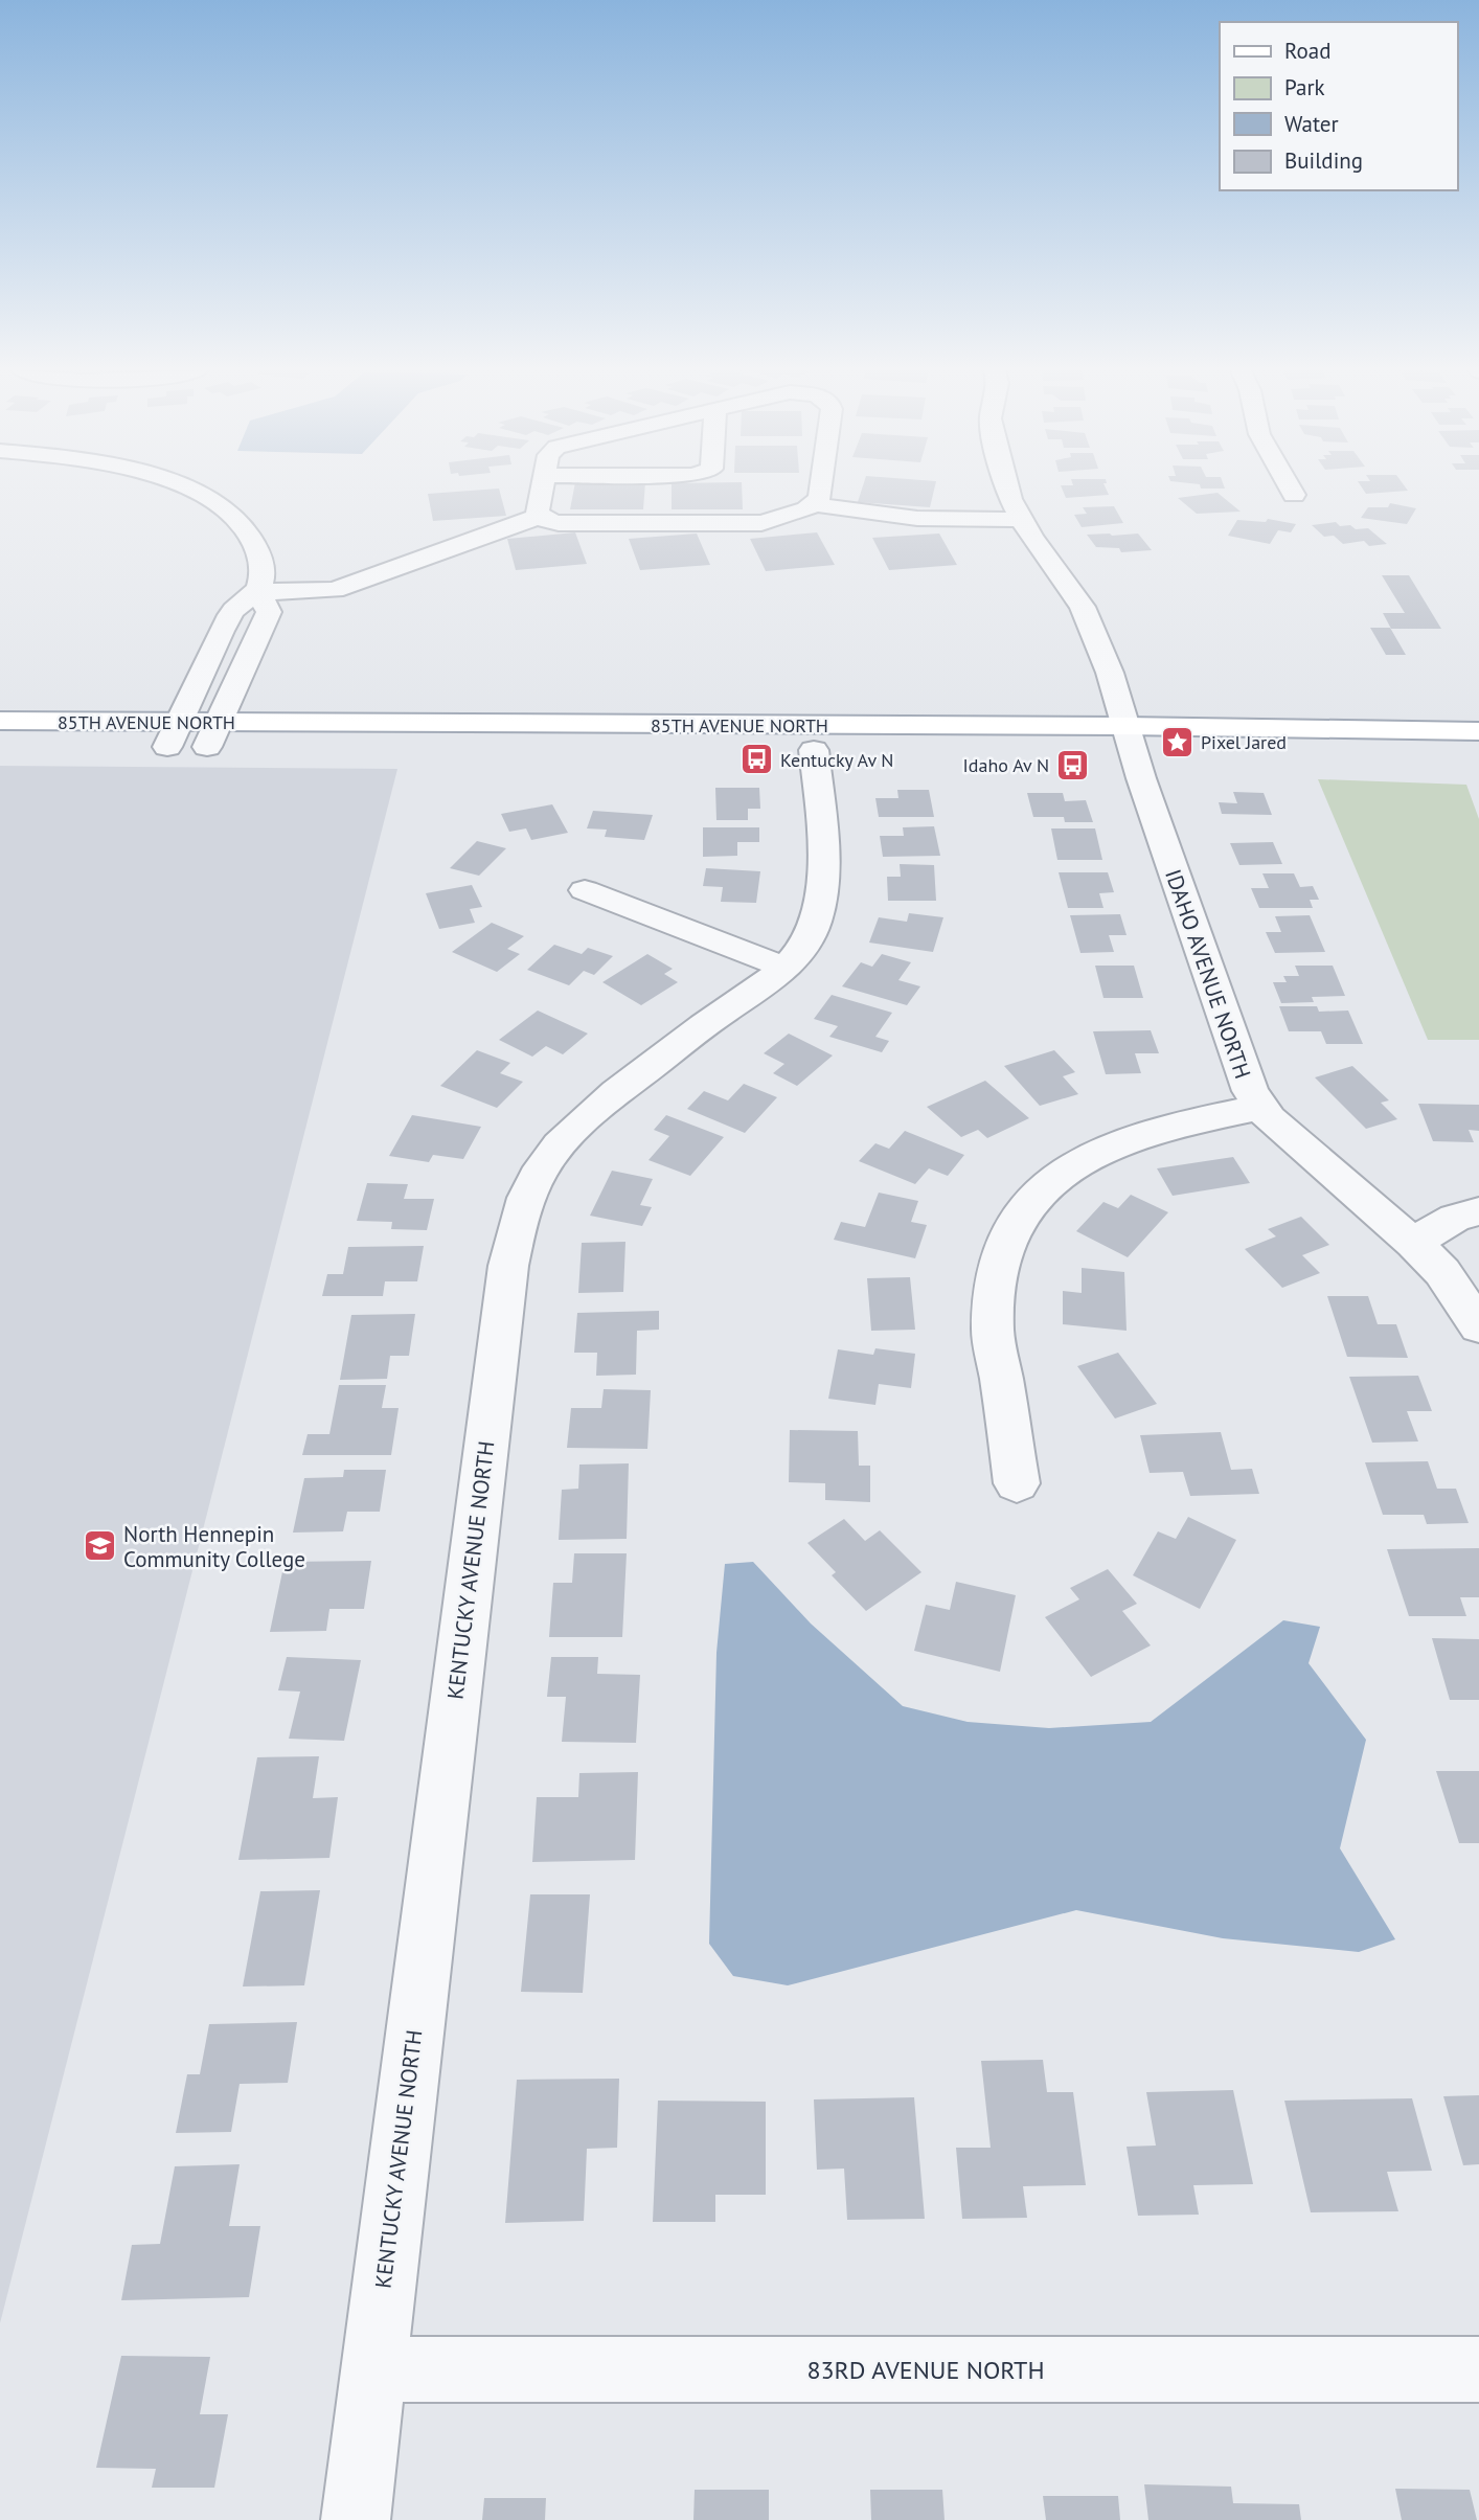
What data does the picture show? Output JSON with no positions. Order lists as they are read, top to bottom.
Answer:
{
  "streets": {
    "main road": ["85TH AVENUE NORTH"],
    "street": ["IDAHO AVENUE NORTH", "KENTUCKY AVENUE NORTH", "83RD AVENUE NORTH"]
  },
  "crossings": [
    ["85TH AVENUE NORTH", "IDAHO AVENUE NORTH"],
    ["85TH AVENUE NORTH", "KENTUCKY AVENUE NORTH"],
    ["KENTUCKY AVENUE NORTH", "83RD AVENUE NORTH"]
  ],
  "places": {
    "place": ["Pixel Jared"],
    "bus stop": ["Kentucky Av N", "Idaho Av N"],
    "school or university": ["North Hennepin Community College"]
  },
  "legend": [
    "Road",
    "Park",
    "Water",
    "Building"
  ]
}
